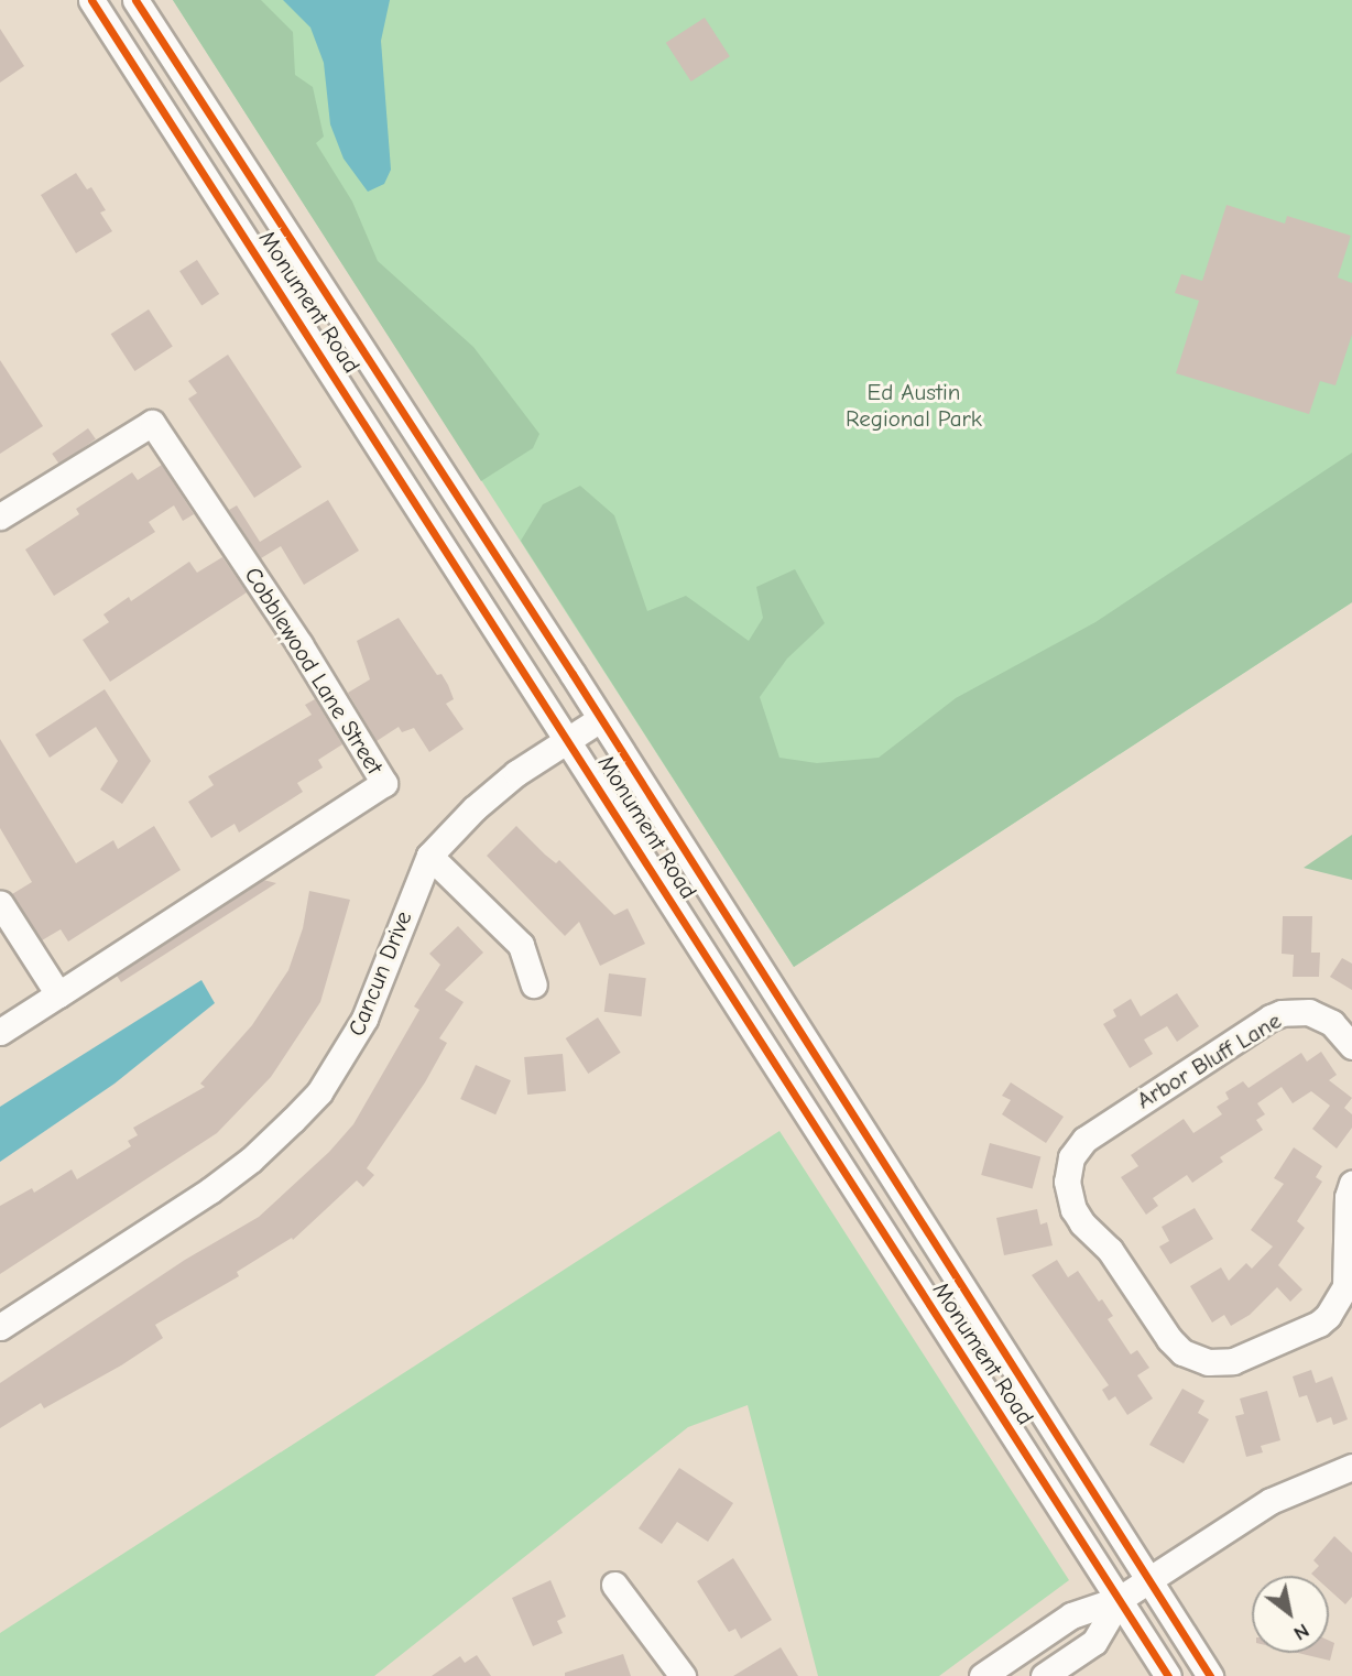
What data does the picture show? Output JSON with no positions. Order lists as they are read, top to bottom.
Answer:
{
  "streets": {
    "street": [
      "Monument Road",
      "Cobblewood Lane Street",
      "Cancun Drive",
      "Arbor Bluff Lane"
    ]
  },
  "crossings": [
    ["Monument Road", "Cancun Drive"]
  ],
  "parks": ["Ed Austin Regional Park"],
  "north": "bottom right"
}
